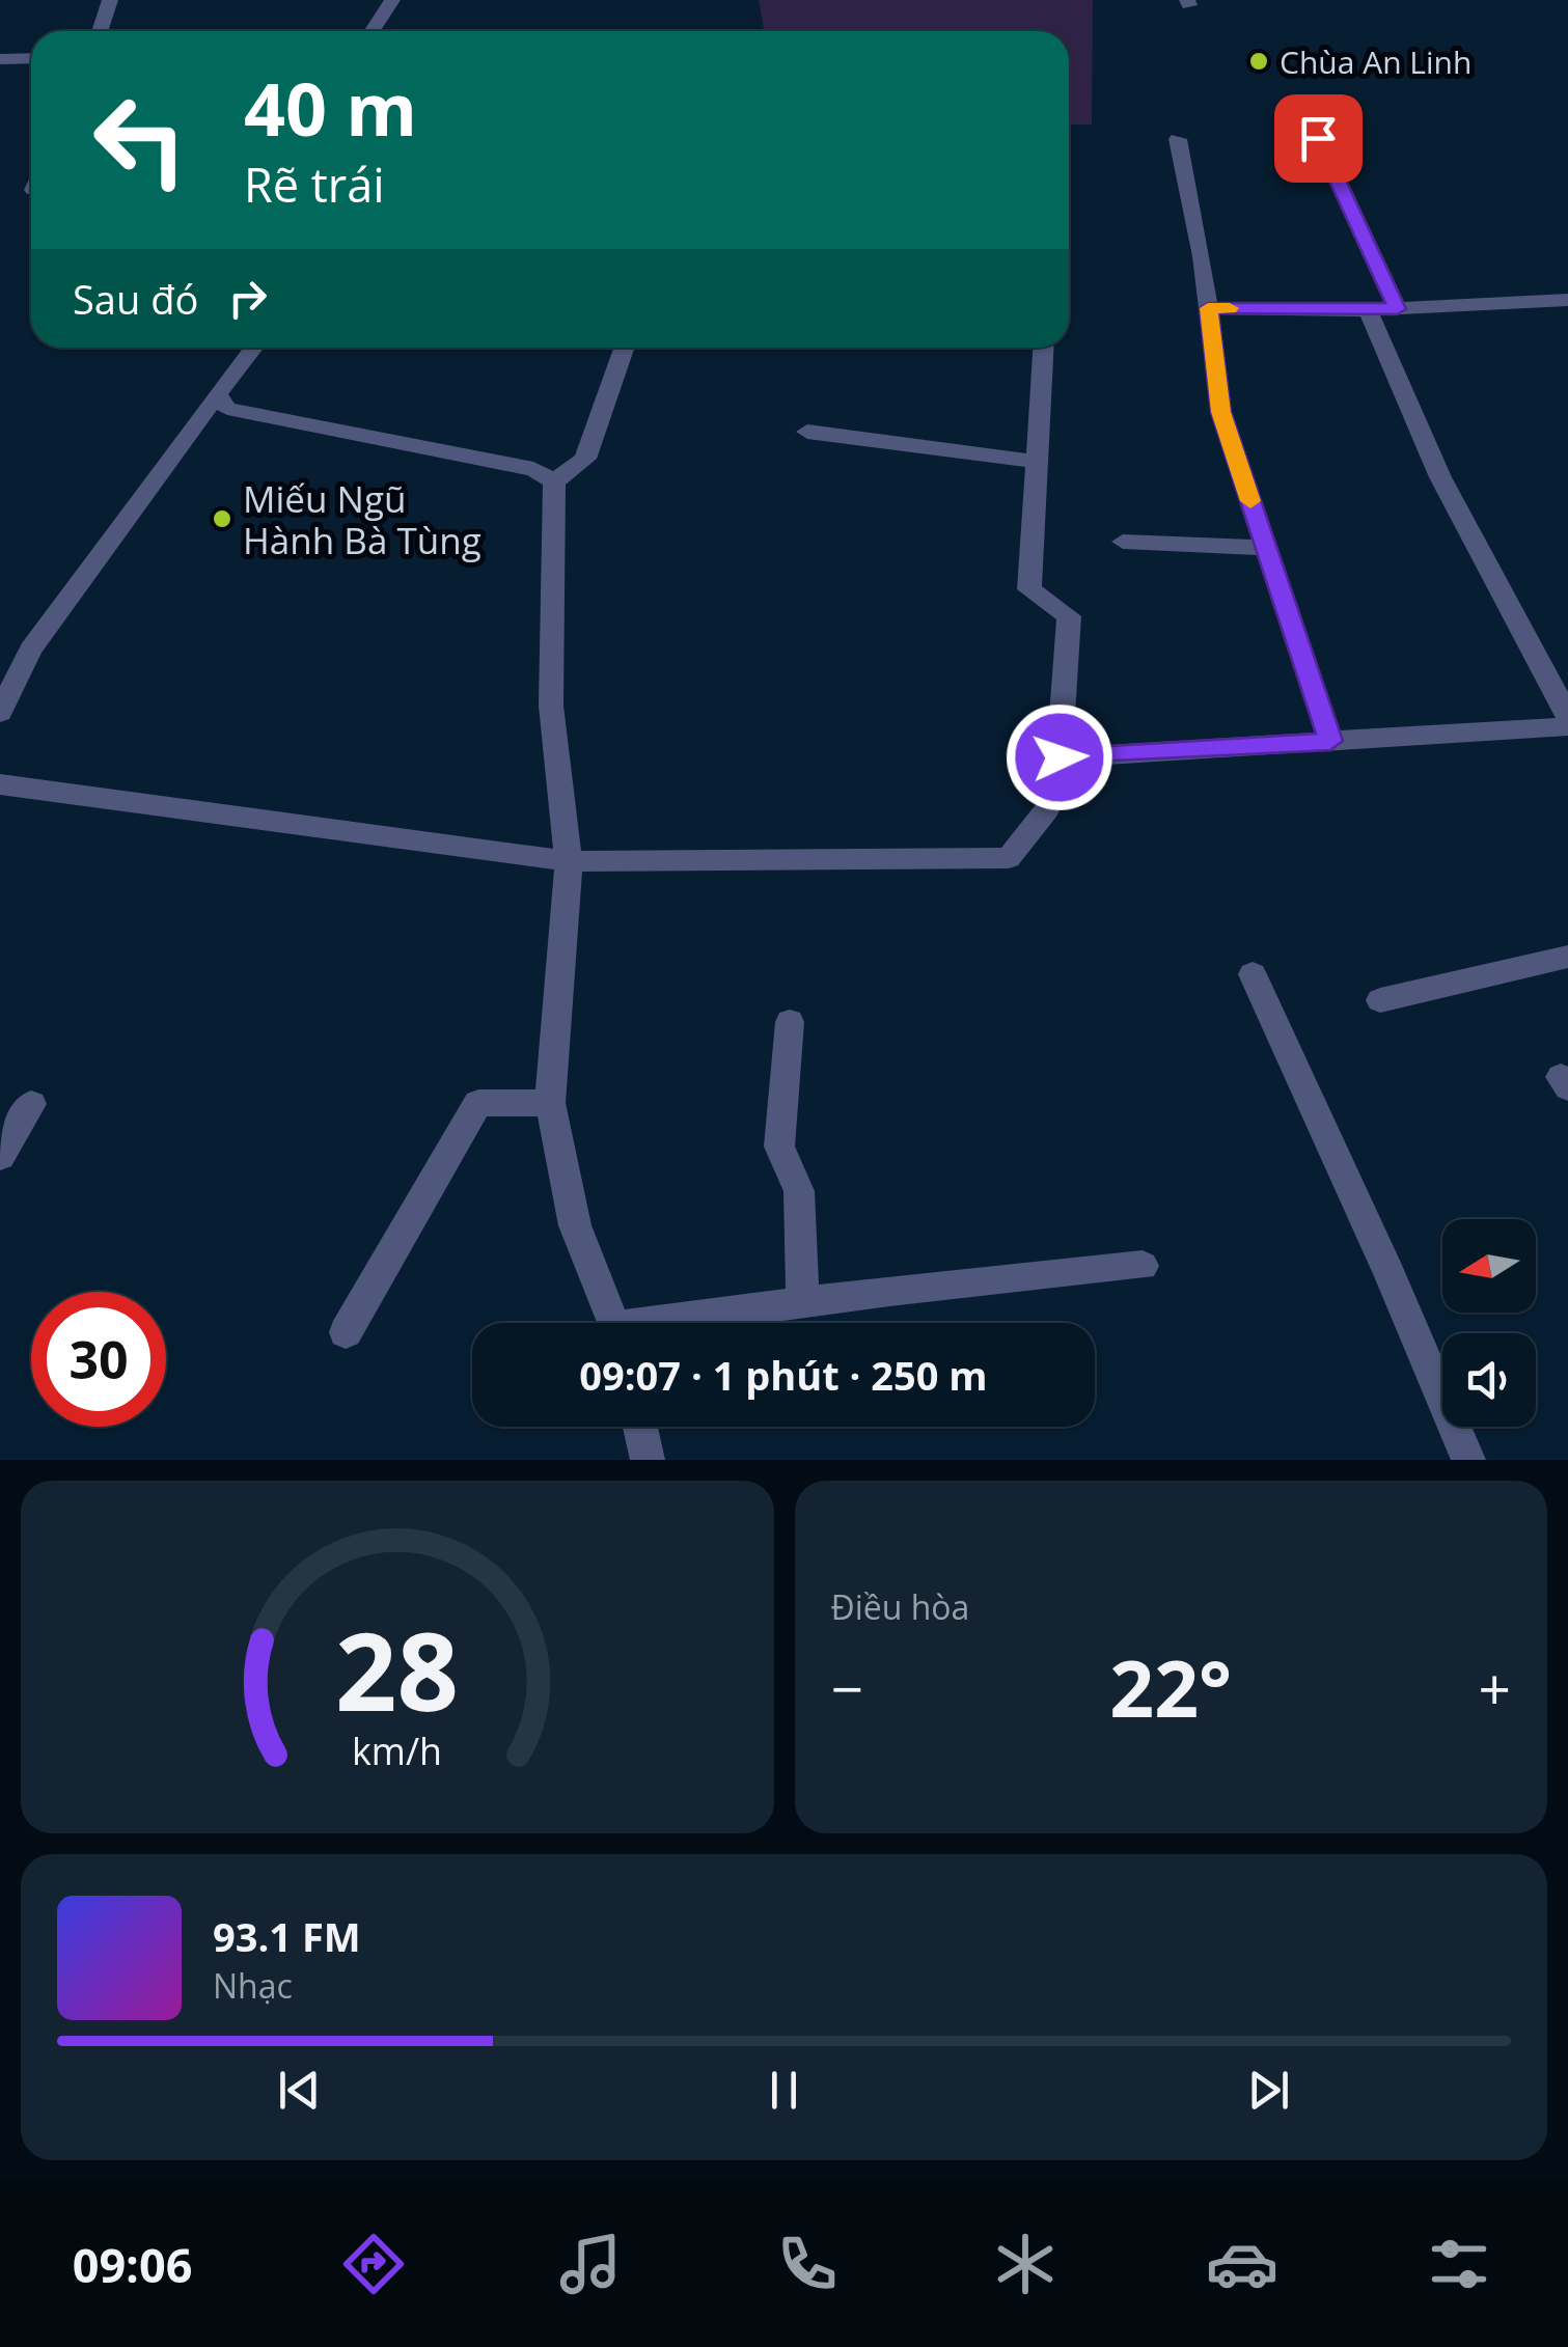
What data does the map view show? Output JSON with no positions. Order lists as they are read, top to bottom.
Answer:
{
  "places": ["Chùa An Linh", "Miếu Ngũ Hành Bà Tùng"],
  "north": "left",
  "page": {
    "turn": ["40 m", "Rẽ trái"],
    "then": "Sau đó",
    "limit": "30",
    "trip": "09:07 · 1 phút · 250 m",
    "tile": "Điều hòa",
    "heat": ["−", "22°", "+"],
    "song": ["93.1 FM", "Nhạc"],
    "tabs": "09:06",
    "gauge": ["28", "km/h"]
  }
}
